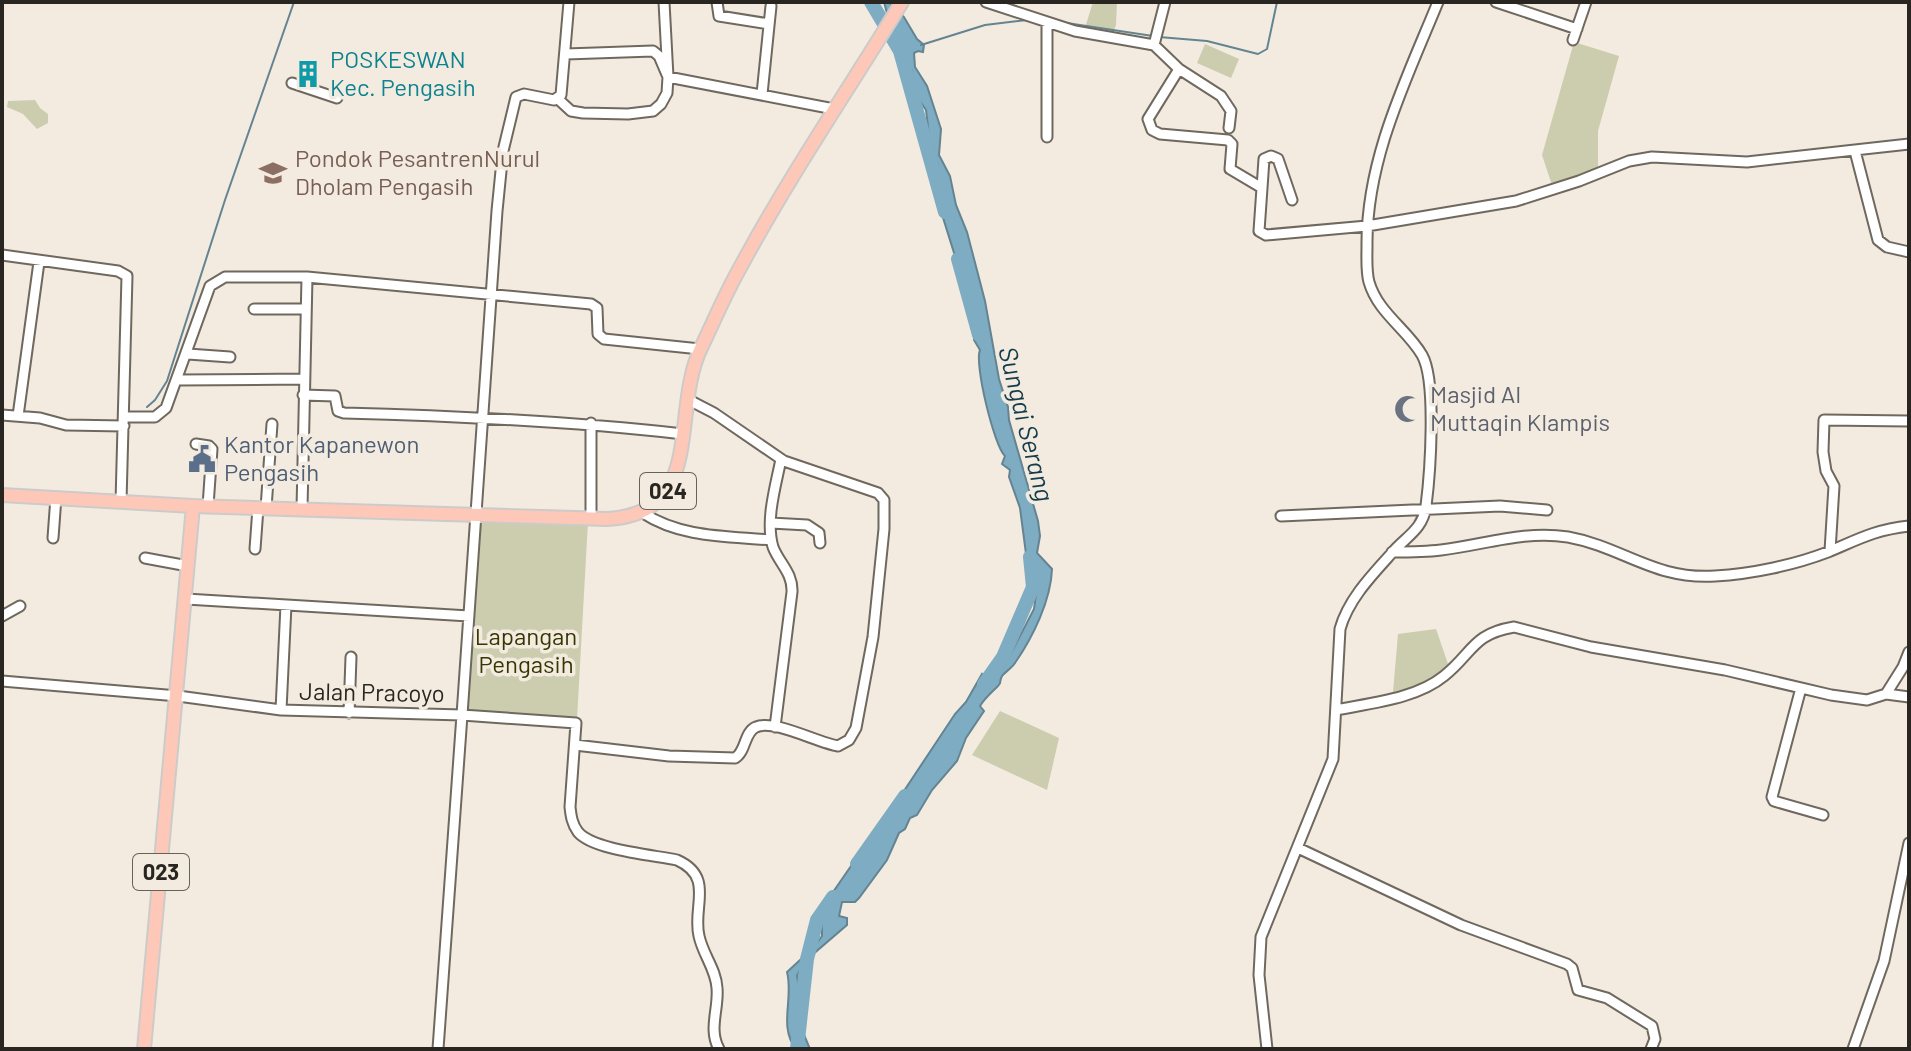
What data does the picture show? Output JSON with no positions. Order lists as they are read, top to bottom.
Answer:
{
  "streets": {
    "main road": ["024", "023"],
    "street": ["Jalan Pracoyo"]
  },
  "crossings": [
    ["024", "Jalan Pracoyo"],
    ["024", "023"],
    ["Jalan Pracoyo", "023"]
  ],
  "water": ["Sungai Serang"],
  "parks": ["Lapangan Pengasih"],
  "places": {
    "building": ["POSKESWAN Kec. Pengasih"],
    "school or university": ["Pondok PesantrenNurul Dholam Pengasih"],
    "mosque": ["Masjid Al Muttaqin Klampis"],
    "public building": ["Kantor Kapanewon Pengasih"]
  }
}
